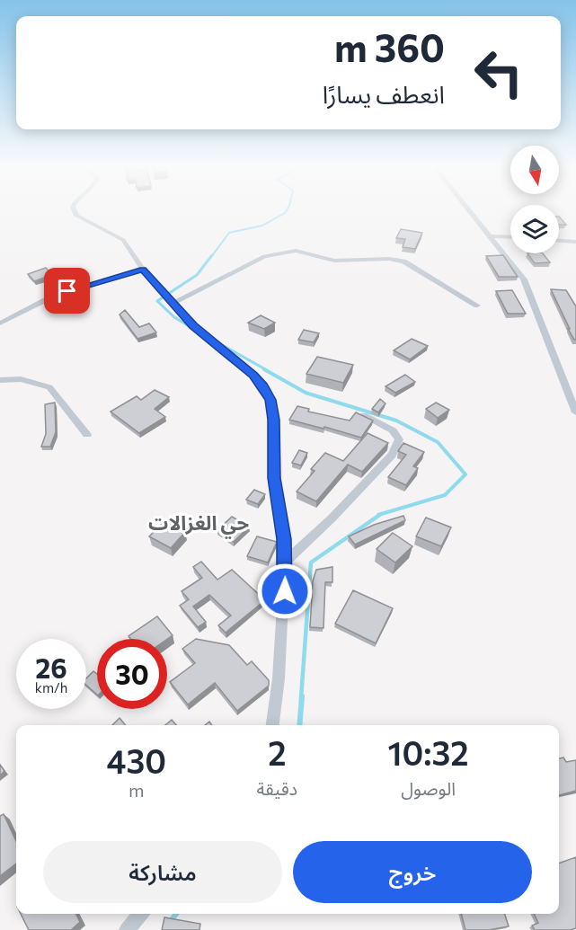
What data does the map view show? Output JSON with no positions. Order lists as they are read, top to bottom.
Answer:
{
  "districts": ["حي الغزالات"],
  "north": "bottom",
  "page": {
    "turn": ["360 m", "انعطف يسارًا"],
    "speed": "26 km/h",
    "limit": "30",
    "eta": [
      "10:32",
      "الوصول",
      "2",
      "دقيقة",
      "430",
      "m"
    ],
    "buttons": ["خروج", "مشاركة"]
  }
}
